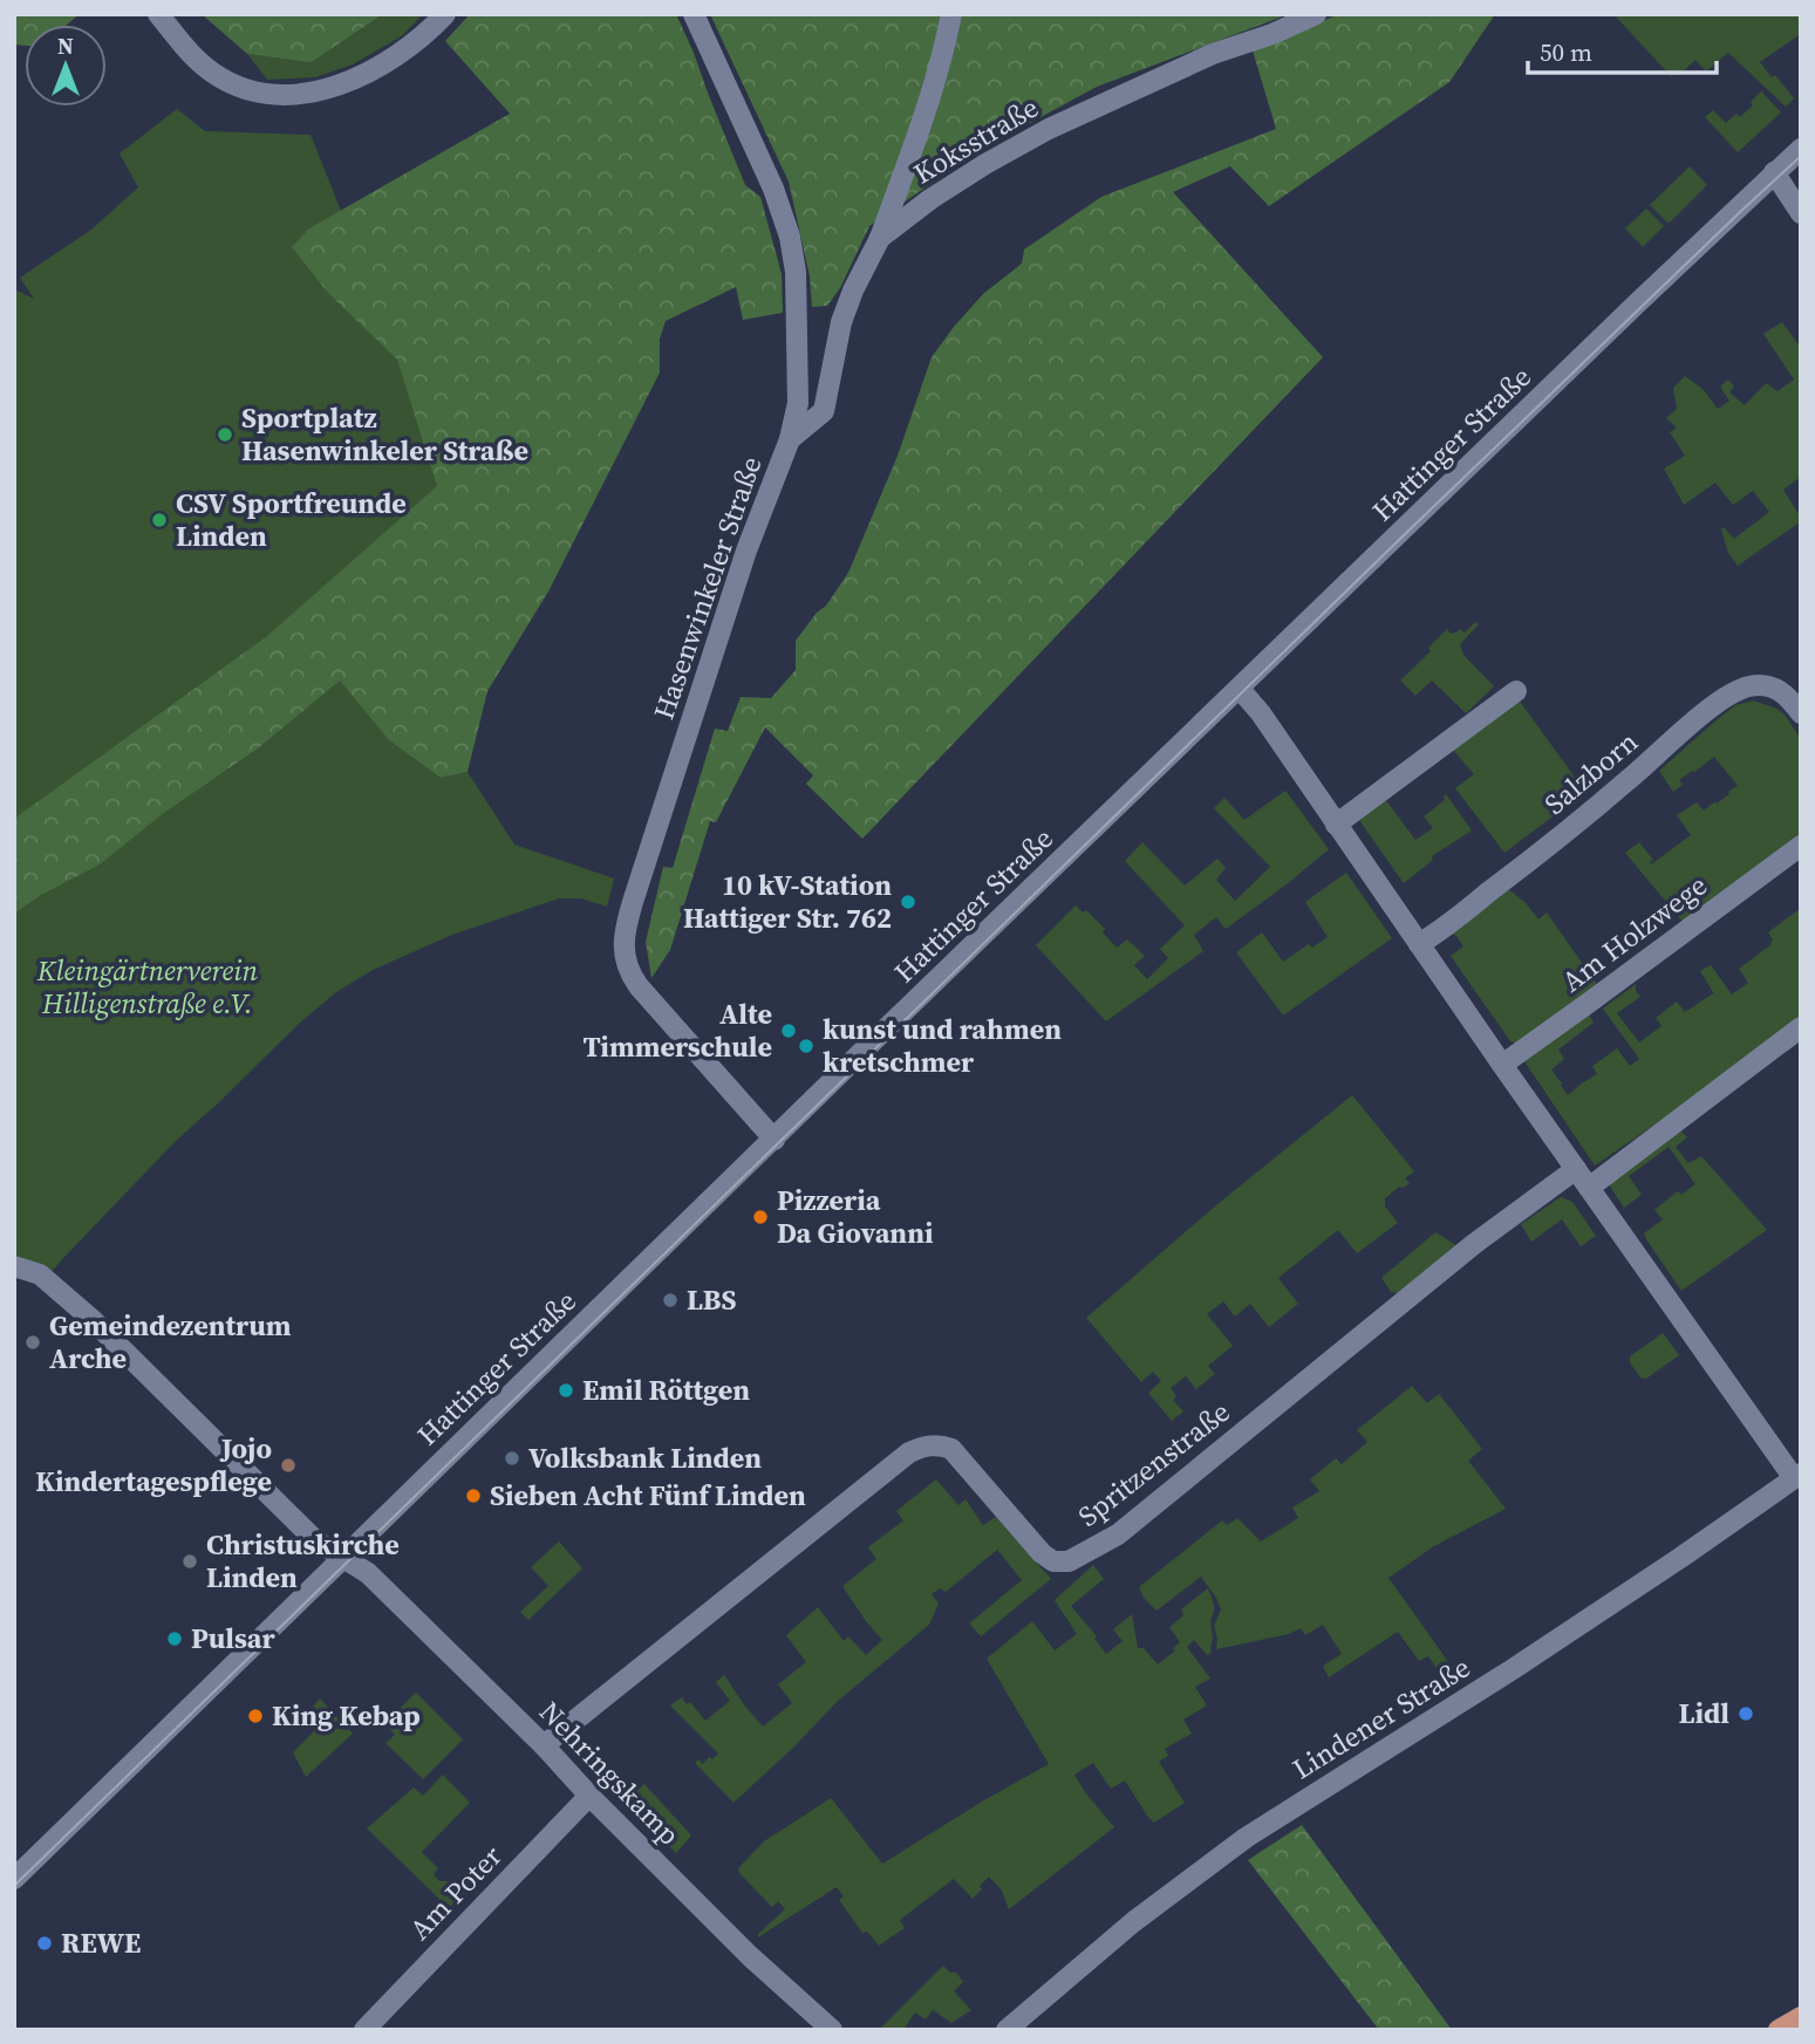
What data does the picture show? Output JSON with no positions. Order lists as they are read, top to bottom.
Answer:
{
  "streets": {
    "street": [
      "Koksstraße",
      "Hattinger Straße",
      "Hasenwinkeler Straße",
      "Salzborn",
      "Am Holzwege",
      "Spritzenstraße",
      "Lindener Straße",
      "Nehringskamp",
      "Am Poter"
    ]
  },
  "crossings": [
    ["Koksstraße", "Hasenwinkeler Straße"],
    ["Hattinger Straße", "Hasenwinkeler Straße"],
    ["Hattinger Straße", "Nehringskamp"],
    ["Spritzenstraße", "Nehringskamp"],
    ["Nehringskamp", "Am Poter"]
  ],
  "parks": ["Kleingärtnerverein Hilligenstraße e.V."],
  "places": [
    "Sportplatz Hasenwinkeler Straße",
    "CSV Sportfreunde Linden",
    "10 kV-Station Hattiger Str. 762",
    "Alte Timmerschule",
    "kunst und rahmen kretschmer",
    "Pizzeria Da Giovanni",
    "LBS",
    "Gemeindezentrum Arche",
    "Emil Röttgen",
    "Volksbank Linden",
    "Jojo Kindertagespflege",
    "Sieben Acht Fünf Linden",
    "Christuskirche Linden",
    "Pulsar",
    "Lidl",
    "King Kebap",
    "REWE"
  ],
  "scale_bar": "50 m",
  "north": "top"
}
